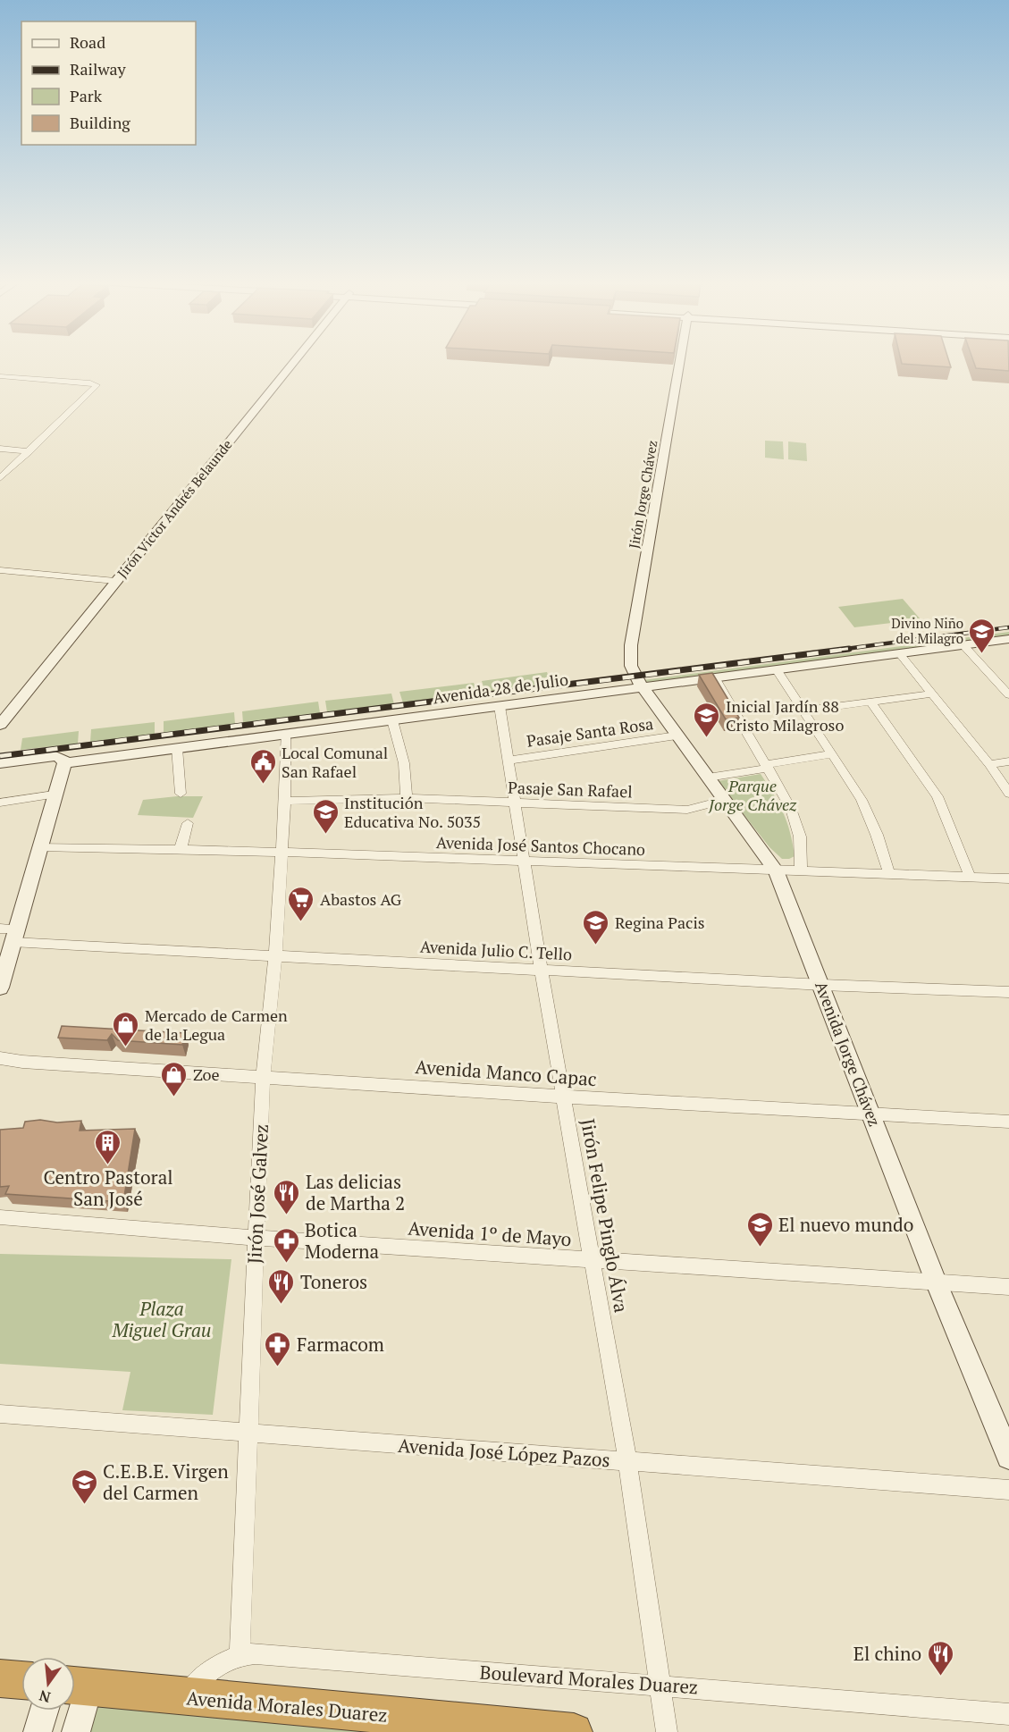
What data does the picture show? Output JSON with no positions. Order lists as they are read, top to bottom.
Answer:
{
  "streets": {
    "highway": ["Avenida Morales Duarez"],
    "street": [
      "Jirón Jorge Chávez",
      "Jirón Victor Andrés Belaunde",
      "Avenida 28 de Julio",
      "Pasaje Santa Rosa",
      "Pasaje San Rafael",
      "Avenida José Santos Chocano",
      "Avenida Julio C. Tello",
      "Avenida Jorge Chávez",
      "Avenida Manco Capac",
      "Jirón José Galvez",
      "Jirón Felipe Pinglo Álva",
      "Avenida 1º de Mayo",
      "Avenida José López Pazos",
      "Boulevard Morales Duarez"
    ]
  },
  "crossings": [
    ["Jirón Jorge Chávez", "Avenida 28 de Julio"],
    ["Jirón Jorge Chávez", "Avenida Jorge Chávez"],
    ["Avenida 28 de Julio", "Avenida Jorge Chávez"],
    ["Avenida 28 de Julio", "Jirón José Galvez"],
    ["Avenida 28 de Julio", "Jirón Felipe Pinglo Álva"],
    ["Pasaje Santa Rosa", "Avenida Jorge Chávez"],
    ["Pasaje Santa Rosa", "Jirón Felipe Pinglo Álva"],
    ["Pasaje San Rafael", "Avenida Jorge Chávez"],
    ["Pasaje San Rafael", "Jirón José Galvez"],
    ["Pasaje San Rafael", "Jirón Felipe Pinglo Álva"],
    ["Avenida José Santos Chocano", "Avenida Jorge Chávez"],
    ["Avenida José Santos Chocano", "Jirón José Galvez"],
    ["Avenida José Santos Chocano", "Jirón Felipe Pinglo Álva"],
    ["Avenida Julio C. Tello", "Avenida Jorge Chávez"],
    ["Avenida Julio C. Tello", "Jirón José Galvez"],
    ["Avenida Julio C. Tello", "Jirón Felipe Pinglo Álva"],
    ["Avenida Jorge Chávez", "Avenida Manco Capac"],
    ["Avenida Jorge Chávez", "Avenida 1º de Mayo"],
    ["Avenida Manco Capac", "Jirón José Galvez"],
    ["Avenida Manco Capac", "Jirón Felipe Pinglo Álva"],
    ["Jirón José Galvez", "Avenida 1º de Mayo"],
    ["Jirón José Galvez", "Avenida José López Pazos"],
    ["Jirón José Galvez", "Boulevard Morales Duarez"],
    ["Jirón Felipe Pinglo Álva", "Avenida 1º de Mayo"],
    ["Jirón Felipe Pinglo Álva", "Avenida José López Pazos"],
    ["Jirón Felipe Pinglo Álva", "Boulevard Morales Duarez"],
    ["Boulevard Morales Duarez", "Avenida Morales Duarez"]
  ],
  "parks": ["Parque Jorge Chávez", "Plaza Miguel Grau"],
  "places": {
    "school or university": [
      "Divino Niño del Milagro",
      "Inicial Jardín 88 Cristo Milagroso",
      "Institución Educativa No. 5035",
      "Regina Pacis",
      "El nuevo mundo",
      "C.E.B.E. Virgen del Carmen"
    ],
    "public building": ["Local Comunal San Rafael"],
    "supermarket": ["Abastos AG"],
    "shop": ["Mercado de Carmen de la Legua", "Zoe"],
    "building": ["Centro Pastoral San José"],
    "restaurant": ["Las delicias de Martha 2", "Toneros", "El chino"],
    "pharmacy": ["Botica Moderna", "Farmacom"]
  },
  "legend": [
    "Road",
    "Railway",
    "Park",
    "Building"
  ],
  "north": "bottom"
}
